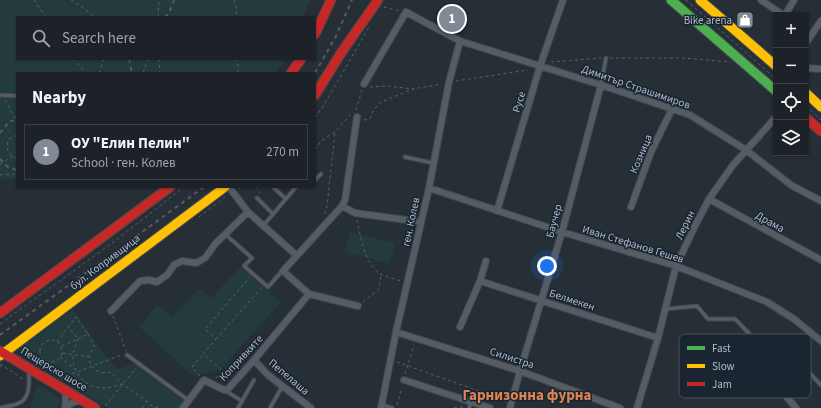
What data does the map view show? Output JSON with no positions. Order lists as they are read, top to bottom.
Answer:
{
  "streets": {
    "main road": ["бул. Копривщица", "Пещерско шосе"],
    "street": [
      "Димитър Страшимиров",
      "Русе",
      "Козница",
      "Баучер",
      "ген. Колев",
      "Драма",
      "Лерин",
      "Иван Стефанов Гешев",
      "Белмекен",
      "Копривките",
      "Силистра",
      "Пепелаша"
    ]
  },
  "crossings": [
    ["Димитър Страшимиров", "Русе"],
    ["Димитър Страшимиров", "Козница"],
    ["Димитър Страшимиров", "Баучер"],
    ["Димитър Страшимиров", "ген. Колев"],
    ["Димитър Страшимиров", "Лерин"],
    ["Русе", "Иван Стефанов Гешев"],
    ["Баучер", "Иван Стефанов Гешев"],
    ["Баучер", "Белмекен"],
    ["Баучер", "Силистра"],
    ["ген. Колев", "Иван Стефанов Гешев"],
    ["ген. Колев", "Силистра"],
    ["Драма", "Лерин"],
    ["Лерин", "Иван Стефанов Гешев"],
    ["Лерин", "Белмекен"],
    ["бул. Копривщица", "Пещерско шосе"],
    ["Копривките", "Пепелаша"]
  ],
  "districts": ["Гарнизонна фурна"],
  "places": {
    "shop": ["Bike arena"]
  },
  "legend": ["Fast", "Slow", "Jam"],
  "page": {
    "pins": "1",
    "map_buttons": ["+", "−"],
    "search": "Search here",
    "heading": "Nearby",
    "list": [
      {
        "mark": "1",
        "name": "ОУ \"Елин Пелин\"",
        "note": "School · ген. Колев",
        "value": "270 m"
      }
    ]
  }
}
